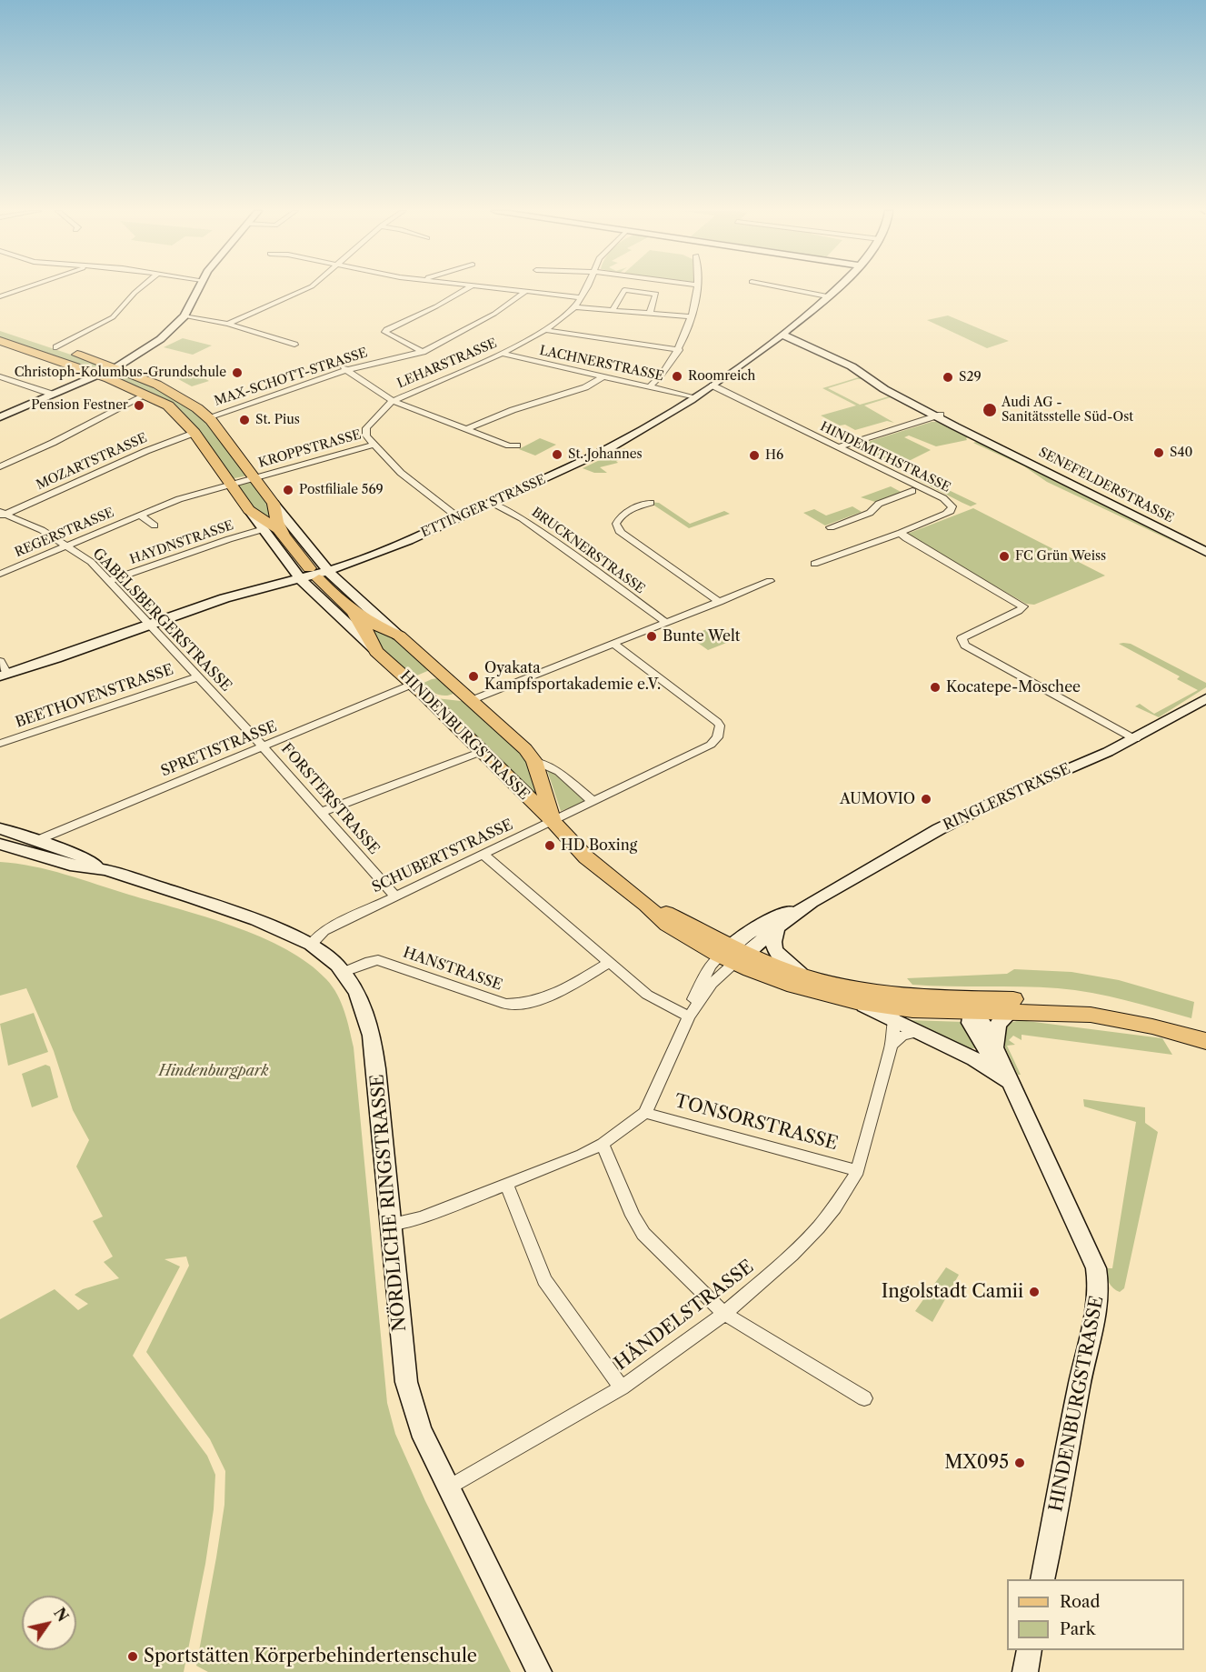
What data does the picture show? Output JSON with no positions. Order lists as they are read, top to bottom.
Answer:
{
  "streets": {
    "main road": ["HINDENBURGSTRASSE"],
    "street": [
      "LEHARSTRASSE",
      "LACHNERSTRASSE",
      "MAX-SCHOTT-STRASSE",
      "KROPPSTRASSE",
      "HINDEMITHSTRASSE",
      "MOZARTSTRASSE",
      "SENEFELDERSTRASSE",
      "ETTINGER STRASSE",
      "REGERSTRASSE",
      "HAYDNSTRASSE",
      "BRUCKNERSTRASSE",
      "GABELSBERGERSTRASSE",
      "BEETHOVENSTRASSE",
      "SPRETISTRASSE",
      "RINGLERSTRASSE",
      "FORSTERSTRASSE",
      "SCHUBERTSTRASSE",
      "HANSTRASSE",
      "TONSORSTRASSE",
      "NÖRDLICHE RINGSTRASSE",
      "HÄNDELSTRASSE"
    ]
  },
  "crossings": [
    ["LEHARSTRASSE", "LACHNERSTRASSE"],
    ["LEHARSTRASSE", "KROPPSTRASSE"],
    ["LACHNERSTRASSE", "ETTINGER STRASSE"],
    ["KROPPSTRASSE", "REGERSTRASSE"],
    ["HINDEMITHSTRASSE", "ETTINGER STRASSE"],
    ["MOZARTSTRASSE", "GABELSBERGERSTRASSE"],
    ["SENEFELDERSTRASSE", "ETTINGER STRASSE"],
    ["ETTINGER STRASSE", "BRUCKNERSTRASSE"],
    ["ETTINGER STRASSE", "GABELSBERGERSTRASSE"],
    ["ETTINGER STRASSE", "HINDENBURGSTRASSE"],
    ["REGERSTRASSE", "GABELSBERGERSTRASSE"],
    ["HAYDNSTRASSE", "GABELSBERGERSTRASSE"],
    ["GABELSBERGERSTRASSE", "BEETHOVENSTRASSE"],
    ["GABELSBERGERSTRASSE", "SPRETISTRASSE"],
    ["GABELSBERGERSTRASSE", "FORSTERSTRASSE"],
    ["HINDENBURGSTRASSE", "SPRETISTRASSE"],
    ["HINDENBURGSTRASSE", "RINGLERSTRASSE"],
    ["HINDENBURGSTRASSE", "SCHUBERTSTRASSE"],
    ["HINDENBURGSTRASSE", "HÄNDELSTRASSE"],
    ["SPRETISTRASSE", "FORSTERSTRASSE"],
    ["SPRETISTRASSE", "NÖRDLICHE RINGSTRASSE"],
    ["RINGLERSTRASSE", "TONSORSTRASSE"],
    ["RINGLERSTRASSE", "NÖRDLICHE RINGSTRASSE"],
    ["FORSTERSTRASSE", "SCHUBERTSTRASSE"],
    ["SCHUBERTSTRASSE", "NÖRDLICHE RINGSTRASSE"],
    ["HANSTRASSE", "NÖRDLICHE RINGSTRASSE"],
    ["TONSORSTRASSE", "HÄNDELSTRASSE"],
    ["NÖRDLICHE RINGSTRASSE", "HÄNDELSTRASSE"]
  ],
  "parks": ["Hindenburgpark"],
  "places": [
    "Christoph-Kolumbus-Grundschule",
    "Roomreich",
    "S29",
    "Pension Festner",
    "Audi AG - Sanitätsstelle Süd-Ost",
    "St. Pius",
    "S40",
    "St. Johannes",
    "H6",
    "Postfiliale 569",
    "FC Grün Weiss",
    "Bunte Welt",
    "Oyakata Kampfsportakademie e.V.",
    "Kocatepe-Moschee",
    "AUMOVIO",
    "HD Boxing",
    "Ingolstadt Camii",
    "MX095",
    "Sportstätten Körperbehindertenschule"
  ],
  "legend": ["Road", "Park"],
  "north": "top right"
}
